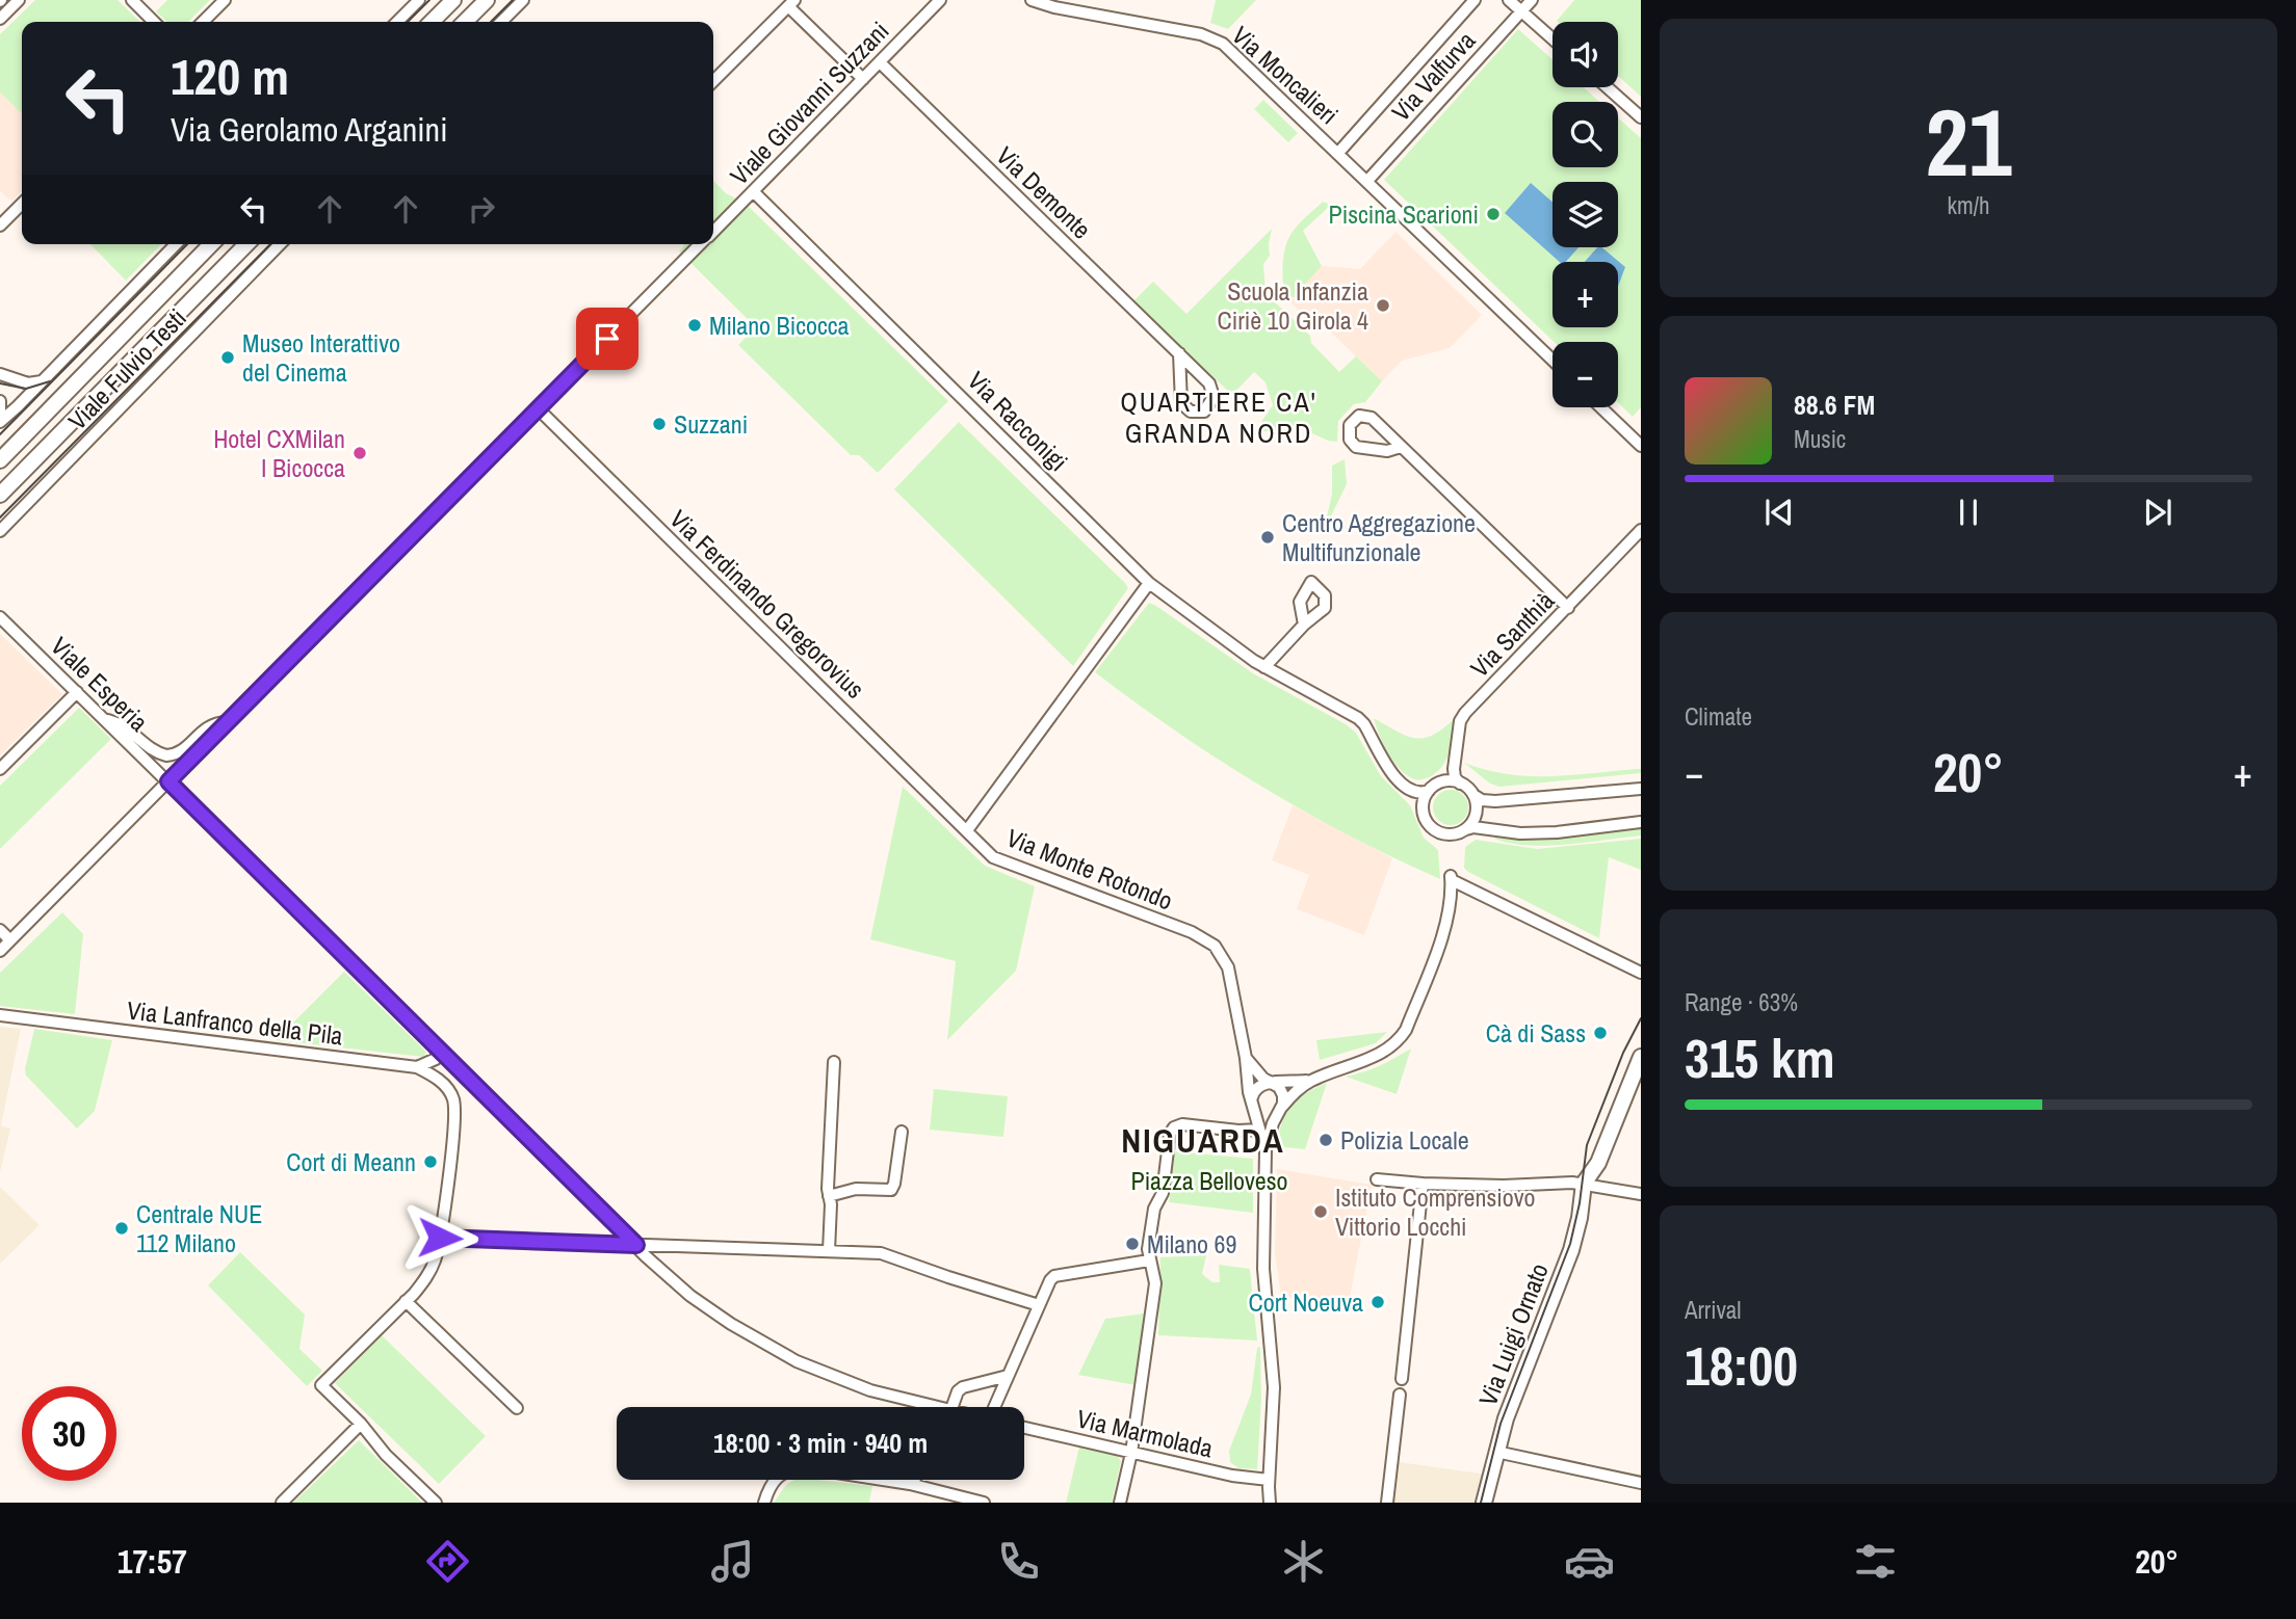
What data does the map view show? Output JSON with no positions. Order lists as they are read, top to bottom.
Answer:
{
  "streets": {
    "main road": ["Viale Fulvio Testi", "Via Luigi Ornato"],
    "street": [
      "Via Moncalieri",
      "Via Valfurva",
      "Viale Giovanni Suzzani",
      "Via Demonte",
      "Via Racconigi",
      "Via Ferdinando Gregorovius",
      "Via Santhià",
      "Viale Esperia",
      "Via Monte Rotondo",
      "Via Lanfranco della Pila",
      "Via Marmolada"
    ]
  },
  "crossings": [
    ["Via Moncalieri", "Via Valfurva"],
    ["Viale Giovanni Suzzani", "Via Demonte"],
    ["Viale Giovanni Suzzani", "Via Racconigi"],
    ["Viale Giovanni Suzzani", "Via Ferdinando Gregorovius"],
    ["Viale Giovanni Suzzani", "Viale Esperia"],
    ["Via Racconigi", "Via Santhià"],
    ["Via Racconigi", "Via Monte Rotondo"],
    ["Via Ferdinando Gregorovius", "Via Monte Rotondo"]
  ],
  "districts": ["QUARTIERE CA' GRANDA NORD", "NIGUARDA"],
  "parks": ["Piazza Belloveso"],
  "places": [
    "Piscina Scarioni",
    "Scuola Infanzia Ciriè 10 Girola 4",
    "Milano Bicocca",
    "Museo Interattivo del Cinema",
    "Suzzani",
    "Hotel CXMilan I Bicocca",
    "Centro Aggregazione Multifunzionale",
    "Cà di Sass",
    "Polizia Locale",
    "Cort di Meann",
    "Istituto Comprensiovo Vittorio Locchi",
    "Centrale NUE 112 Milano",
    "Milano 69",
    "Cort Noeuva"
  ],
  "page": {
    "tile": [
      ["21", "km/h"],
      "Climate",
      ["Range · 63%", "315 km"],
      ["Arrival", "18:00"]
    ],
    "map_buttons": ["+", "−"],
    "turn": ["120 m", "Via Gerolamo Arganini"],
    "song": ["88.6 FM", "Music"],
    "heat": ["−", "20°", "+"],
    "limit": "30",
    "trip": "18:00 · 3 min · 940 m",
    "tabs": ["17:57", "20°"]
  }
}
